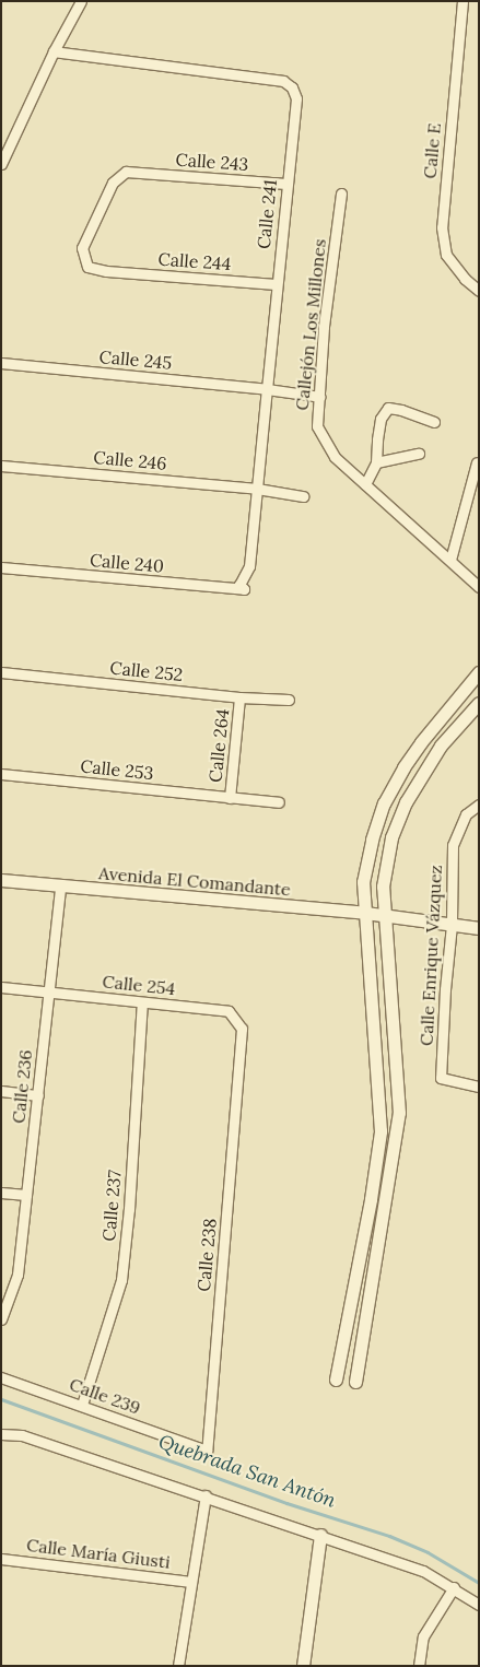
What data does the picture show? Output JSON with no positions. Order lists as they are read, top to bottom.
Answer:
{
  "streets": {
    "main road": ["Avenida El Comandante"],
    "street": [
      "Calle E",
      "Calle 243",
      "Calle 241",
      "Calle 244",
      "Callejón Los Millones",
      "Calle 245",
      "Calle 246",
      "Calle 240",
      "Calle 252",
      "Calle 264",
      "Calle 253",
      "Calle Enrique Vázquez",
      "Calle 254",
      "Calle 236",
      "Calle 237",
      "Calle 238",
      "Calle 239",
      "Calle María Giusti"
    ]
  },
  "crossings": [
    ["Calle 243", "Calle 241"],
    ["Calle 243", "Calle 244"],
    ["Calle 241", "Calle 244"],
    ["Calle 241", "Calle 245"],
    ["Calle 241", "Calle 246"],
    ["Calle 241", "Calle 240"],
    ["Callejón Los Millones", "Calle 245"],
    ["Calle 252", "Calle 264"],
    ["Calle 264", "Calle 253"],
    ["Avenida El Comandante", "Calle Enrique Vázquez"],
    ["Avenida El Comandante", "Calle 236"],
    ["Calle 254", "Calle 236"],
    ["Calle 254", "Calle 237"],
    ["Calle 254", "Calle 238"],
    ["Calle 237", "Calle 239"],
    ["Calle 238", "Calle 239"]
  ],
  "water": ["Quebrada San Antón"]
}
